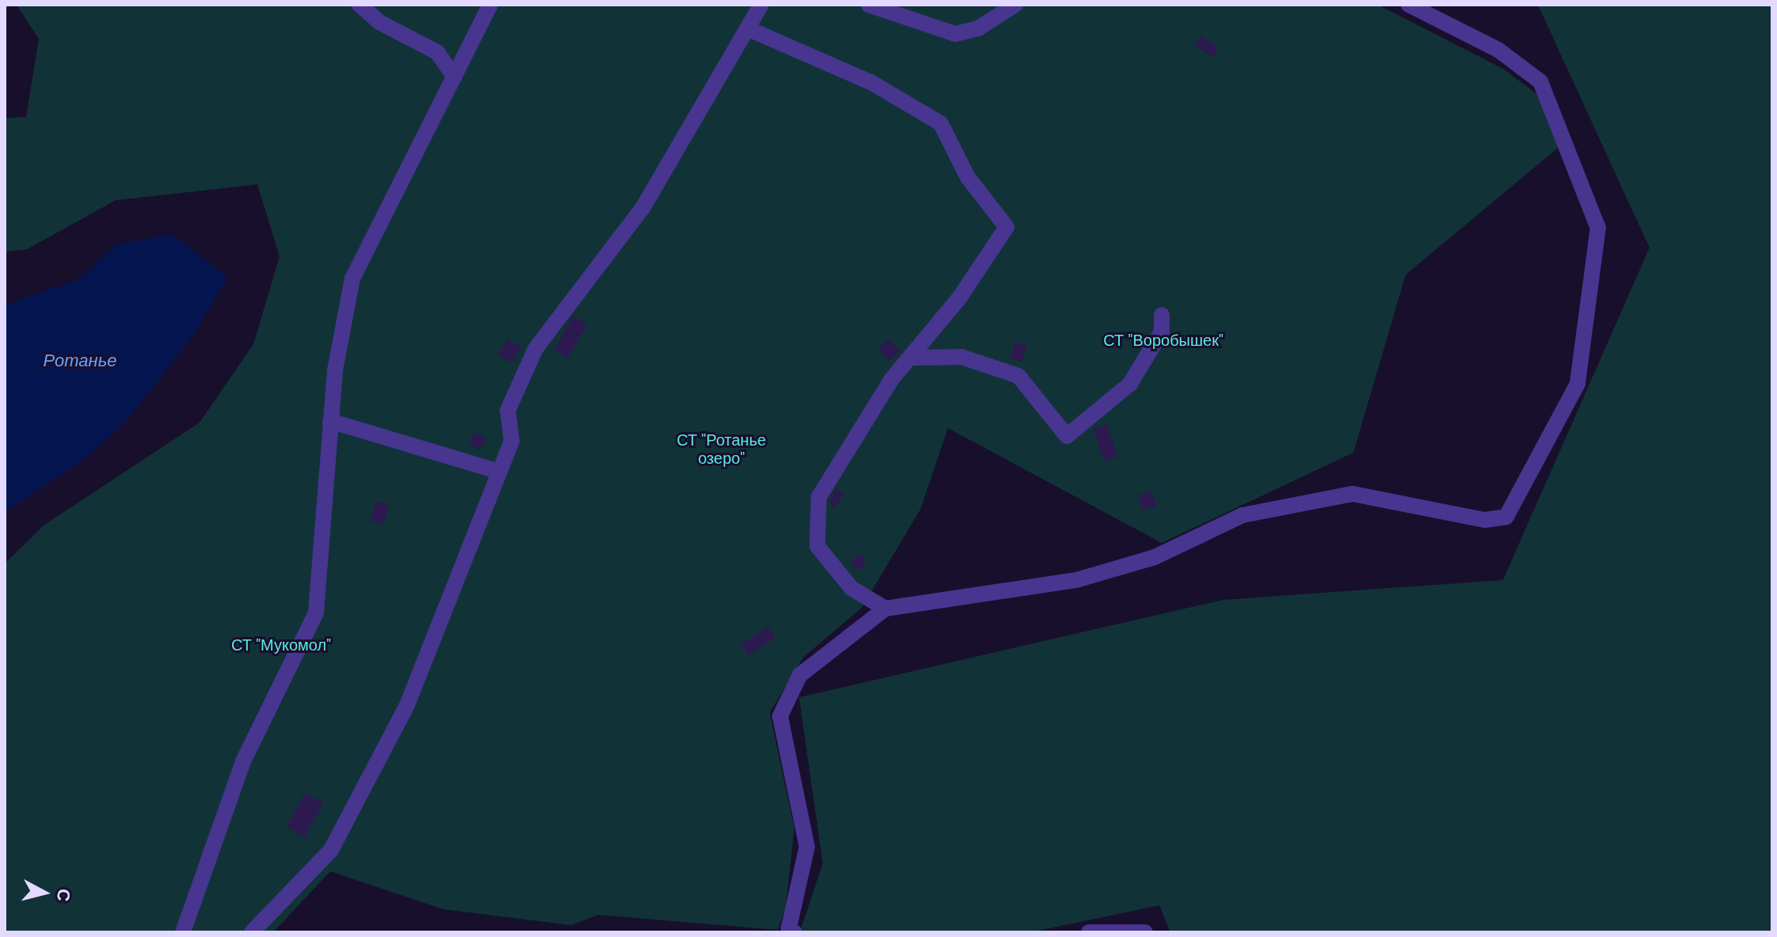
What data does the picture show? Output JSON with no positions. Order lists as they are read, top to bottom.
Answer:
{
  "water": ["Ротанье"],
  "parks": ["СТ \"Воробышек\"", "СТ \"Ротанье озеро\"", "СТ \"Мукомол\""],
  "north": "right"
}
